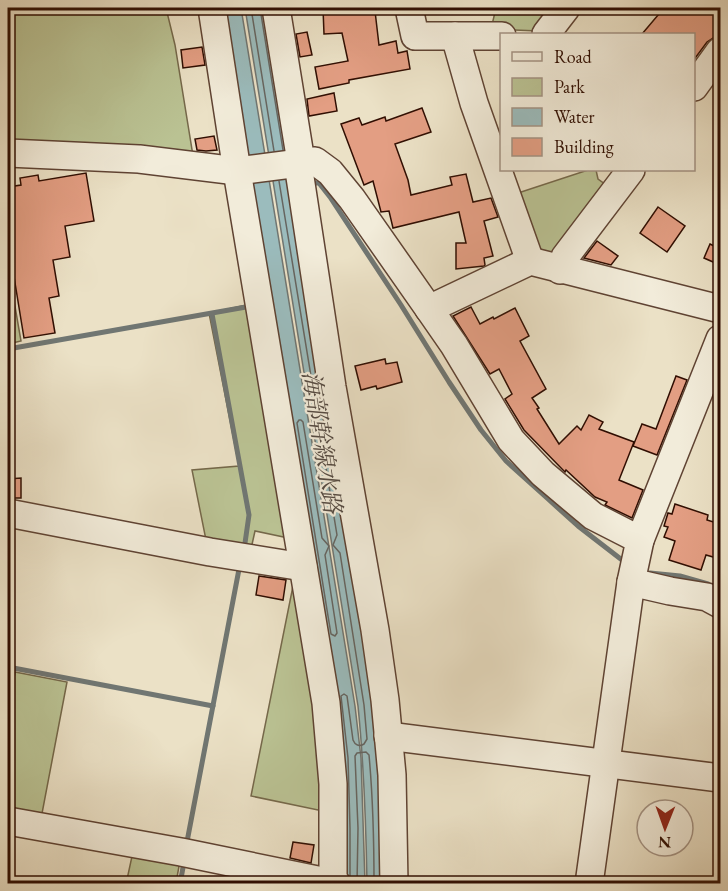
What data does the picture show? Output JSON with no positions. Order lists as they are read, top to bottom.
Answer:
{
  "water": ["海部幹線水路"],
  "legend": [
    "Road",
    "Park",
    "Water",
    "Building"
  ],
  "north": "bottom"
}
